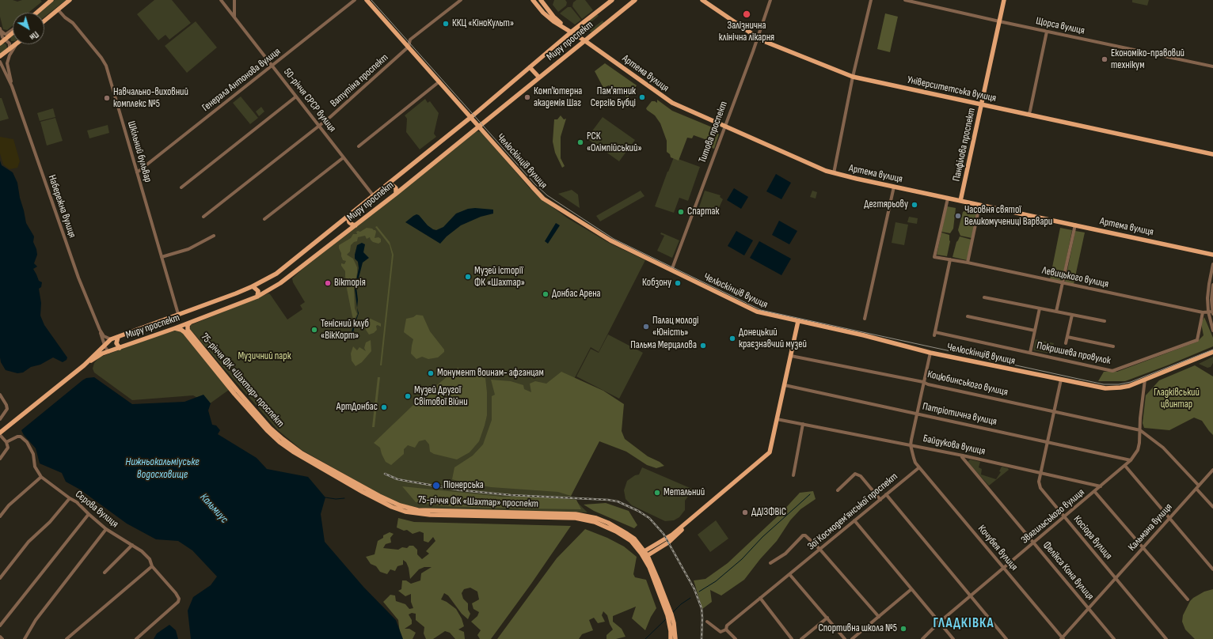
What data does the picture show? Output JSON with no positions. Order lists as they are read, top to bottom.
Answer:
{
  "streets": {
    "main road": [
      "Миру проспект",
      "Артема вулиця",
      "Університетська вулиця",
      "Панфілова проспект",
      "Челюскінців вулиця",
      "75-річчя ФК «Шахтар» проспект"
    ],
    "street": [
      "Щорса вулиця",
      "Генерала Антонова вулиця",
      "Ватутіна проспект",
      "50-річчя СРСР вулиця",
      "Титова проспект",
      "Шкільний бульвар",
      "Набережна вулиця",
      "Левицького вулиця",
      "Покришева провулок",
      "Коцюбинського вулиця",
      "Патріотична вулиця",
      "Байдукова вулиця",
      "Сєрова вулиця",
      "Зої Космодем’янської проспект",
      "Звягильського вулиця",
      "Кальмана вулиця",
      "Косіора вулиця",
      "Кочубея вулиця",
      "Фелікса Кона вулиця"
    ]
  },
  "crossings": [
    ["Щорса вулиця", "Панфілова проспект"],
    ["Миру проспект", "Артема вулиця"],
    ["Миру проспект", "50-річчя СРСР вулиця"],
    ["Миру проспект", "Шкільний бульвар"],
    ["Миру проспект", "Челюскінців вулиця"],
    ["Миру проспект", "Набережна вулиця"],
    ["Миру проспект", "75-річчя ФК «Шахтар» проспект"],
    ["Артема вулиця", "Титова проспект"],
    ["Артема вулиця", "Панфілова проспект"],
    ["Артема вулиця", "Левицького вулиця"],
    ["Генерала Антонова вулиця", "50-річчя СРСР вулиця"],
    ["Генерала Антонова вулиця", "Шкільний бульвар"],
    ["Ватутіна проспект", "50-річчя СРСР вулиця"],
    ["Ватутіна проспект", "Челюскінців вулиця"],
    ["Університетська вулиця", "Титова проспект"],
    ["Університетська вулиця", "Панфілова проспект"],
    ["Титова проспект", "Челюскінців вулиця"],
    ["Челюскінців вулиця", "Звягильського вулиця"],
    ["Челюскінців вулиця", "Косіора вулиця"],
    ["Левицького вулиця", "Покришева провулок"],
    ["Коцюбинського вулиця", "Звягильського вулиця"],
    ["Коцюбинського вулиця", "Косіора вулиця"],
    ["Патріотична вулиця", "Звягильського вулиця"],
    ["Патріотична вулиця", "Косіора вулиця"],
    ["Байдукова вулиця", "Звягильського вулиця"],
    ["Байдукова вулиця", "Косіора вулиця"],
    ["Байдукова вулиця", "Фелікса Кона вулиця"],
    ["Зої Космодем’янської проспект", "Кочубея вулиця"],
    ["Звягильського вулиця", "Косіора вулиця"],
    ["Звягильського вулиця", "Кочубея вулиця"],
    ["Звягильського вулиця", "Фелікса Кона вулиця"],
    ["Кальмана вулиця", "Косіора вулиця"],
    ["Кальмана вулиця", "Кочубея вулиця"],
    ["Кальмана вулиця", "Фелікса Кона вулиця"]
  ],
  "districts": ["ГЛАДКІВКА"],
  "water": ["Нижньокальміуське водосховище", "Кальмиус"],
  "parks": ["Музичний парк", "Гладківський цвинтар"],
  "places": [
    "Залізнична клінічна лікарня",
    "ККЦ «КіноКульт»",
    "Економіко-правовий технікум",
    "Комп'ютерна академія Шаг",
    "Пам'ятник Сергію Бубці",
    "Навчально-виховний комплекс №5",
    "РСК «Олімпійський»",
    "Дегтярьову",
    "Спартак",
    "Часовня святої Великомучениці Варвари",
    "Музей історії ФК «Шахтар»",
    "Вікторія",
    "Кобзону",
    "Донбас Арена",
    "Палац молоді «Юність»",
    "Тенісний клуб «ВікКорт»",
    "Донецький краєзнавчий музей",
    "Пальма Мерцалова",
    "Монумент воинам- афганцам",
    "Музей Другої Світової Війни",
    "АртДонбас",
    "Піонерська",
    "Метальний",
    "ДДІЗФВіС",
    "Спортивна школа №5"
  ],
  "north": "bottom right"
}
